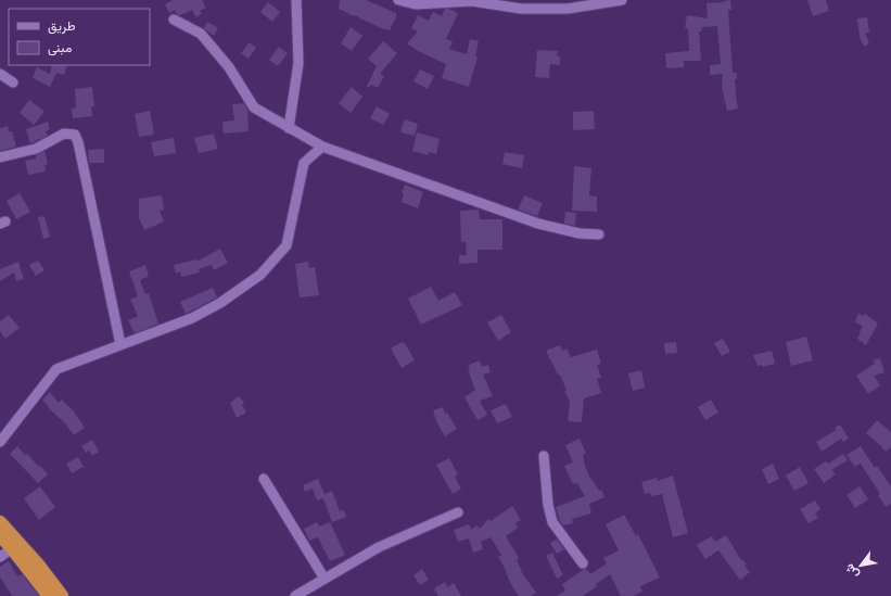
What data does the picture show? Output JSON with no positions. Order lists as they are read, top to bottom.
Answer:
{
  "legend": ["طريق", "مبنى"],
  "north": "bottom left"
}
